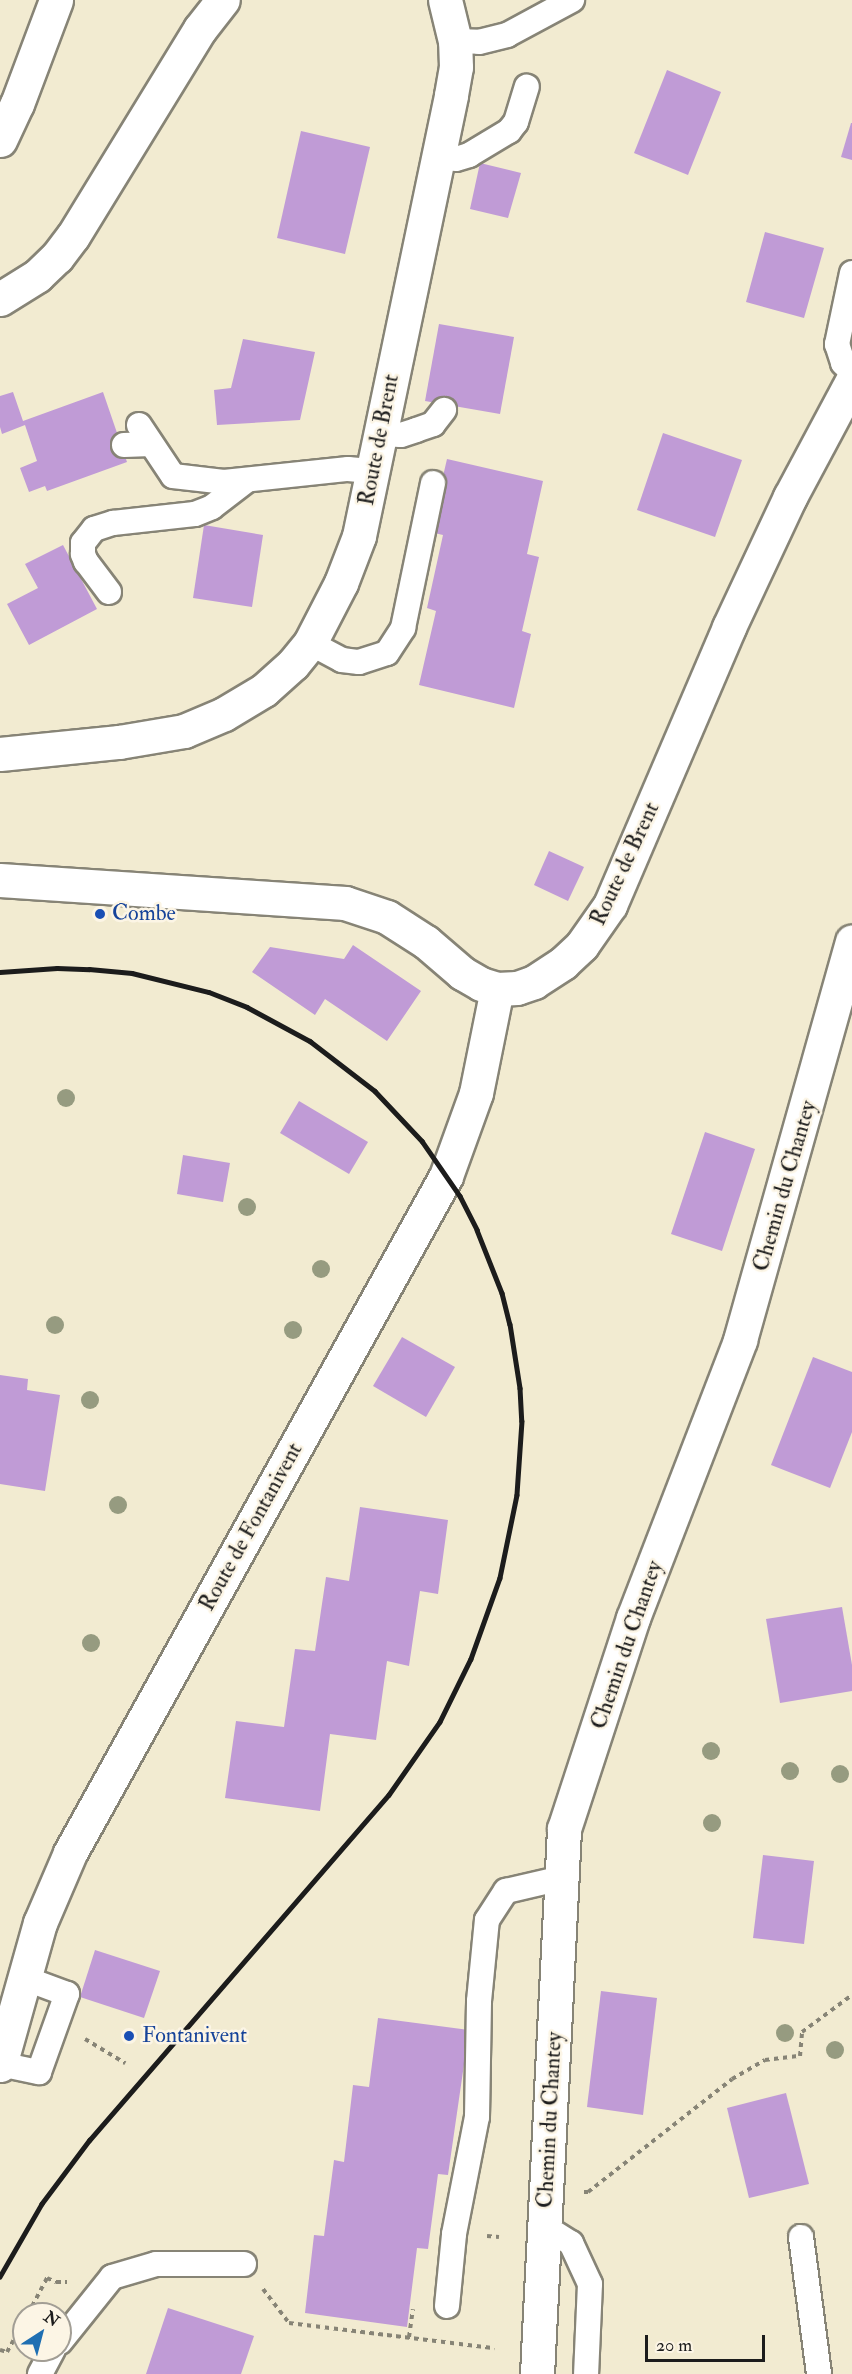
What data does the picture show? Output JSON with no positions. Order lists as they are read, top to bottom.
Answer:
{
  "streets": {
    "main road": ["Route de Brent", "Chemin du Chantey", "Route de Fontanivent"]
  },
  "crossings": [
    ["Route de Brent", "Route de Fontanivent"]
  ],
  "places": ["Combe", "Fontanivent"],
  "scale_bar": "20 m",
  "north": "top right"
}
